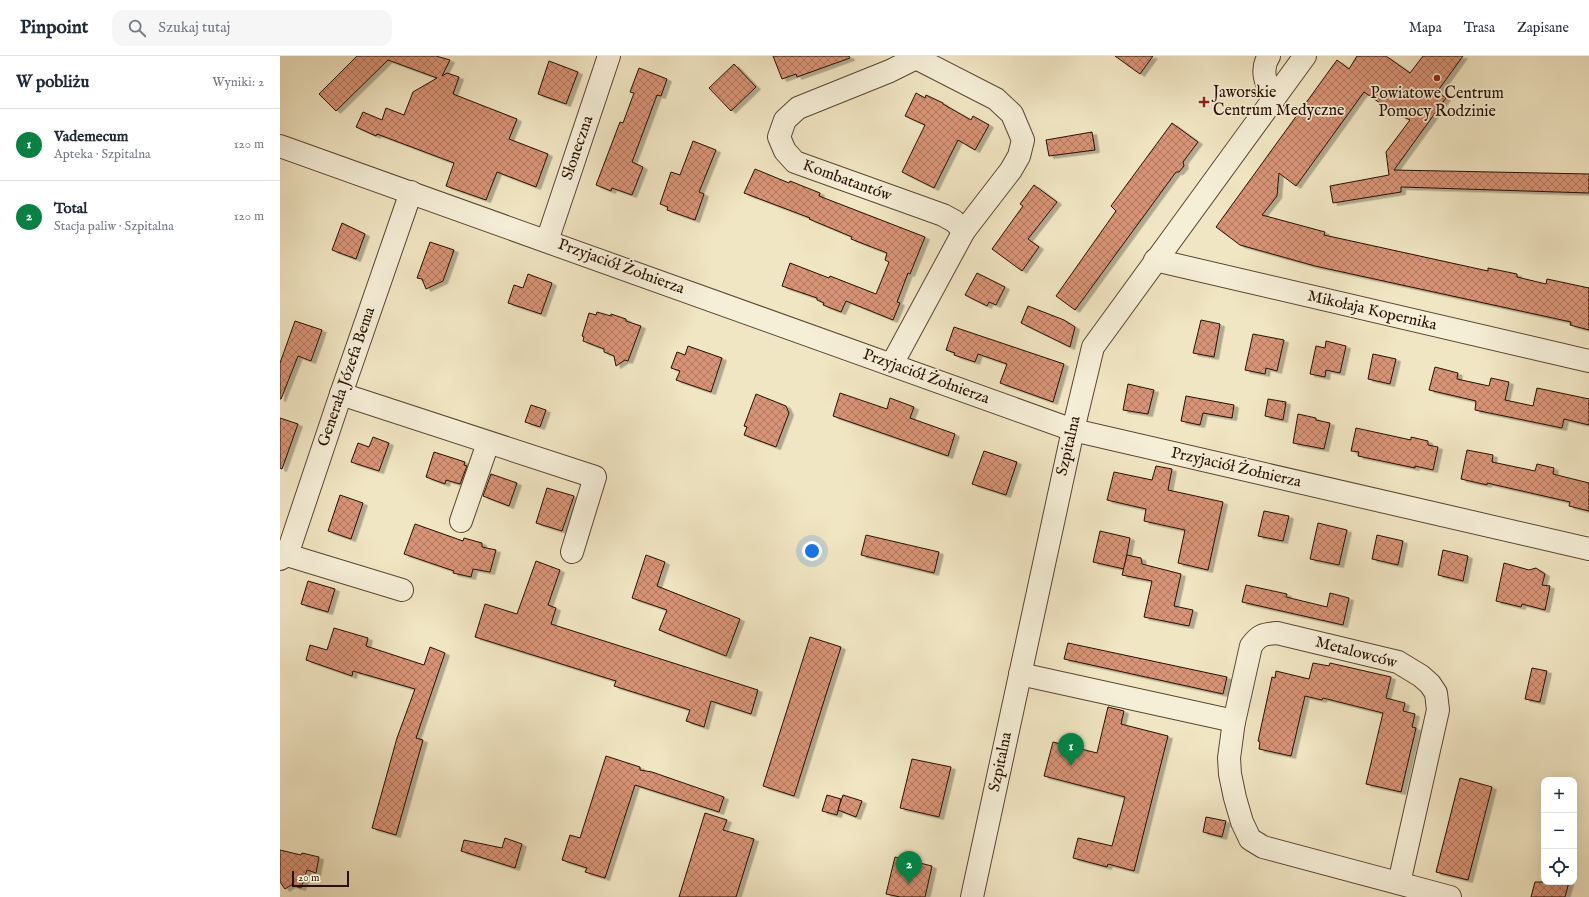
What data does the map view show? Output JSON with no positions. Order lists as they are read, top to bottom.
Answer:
{
  "streets": {
    "street": [
      "Słoneczna",
      "Kombatantów",
      "Przyjaciół Żołnierza",
      "Mikołaja Kopernika",
      "Generała Józefa Bema",
      "Szpitalna",
      "Metalowców"
    ]
  },
  "crossings": [
    ["Słoneczna", "Przyjaciół Żołnierza"],
    ["Kombatantów", "Przyjaciół Żołnierza"],
    ["Przyjaciół Żołnierza", "Generała Józefa Bema"],
    ["Przyjaciół Żołnierza", "Szpitalna"],
    ["Mikołaja Kopernika", "Szpitalna"]
  ],
  "places": {
    "other": ["Powiatowe Centrum Pomocy Rodzinie"],
    "health": ["Jaworskie Centrum Medyczne"]
  },
  "scale_bar": "20 m",
  "page": {
    "header": "Pinpoint",
    "search": "Szukaj tutaj",
    "nav": ["Mapa", "Trasa", "Zapisane"],
    "heading": ["W pobliżu", "Wyniki: 2"],
    "list": [
      {
        "mark": "1",
        "name": "Vademecum",
        "note": "Apteka · Szpitalna",
        "value": "120 m"
      },
      {
        "mark": "2",
        "name": "Total",
        "note": "Stacja paliw · Szpitalna",
        "value": "120 m"
      }
    ],
    "pins": ["1", "2"],
    "map_buttons": ["+", "−"],
    "scale": "20 m"
  }
}
